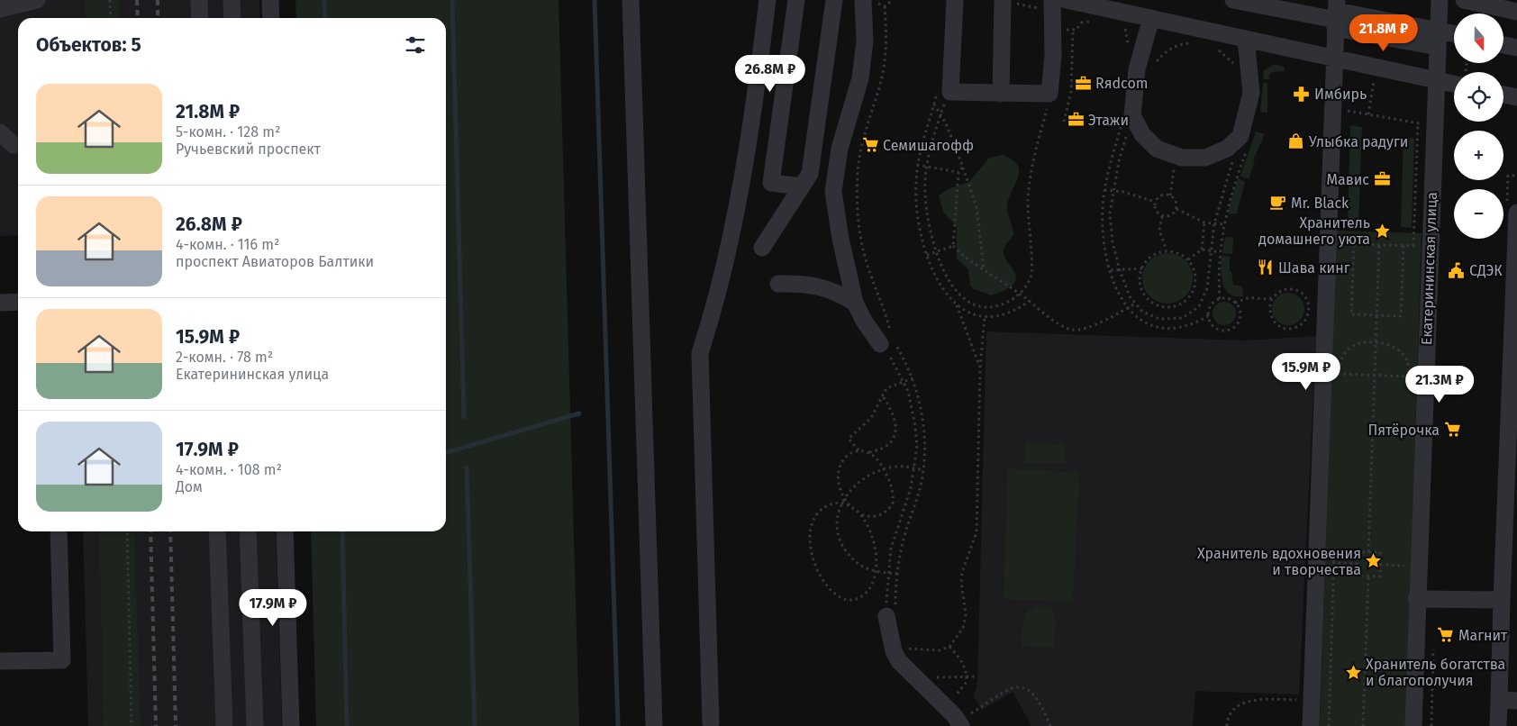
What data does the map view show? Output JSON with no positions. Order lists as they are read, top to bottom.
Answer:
{
  "streets": {
    "street": ["Екатерининская улица"]
  },
  "places": {
    "office": ["Rяdcom", "Этажи", "Мавис"],
    "pharmacy": ["Имбирь"],
    "shop": ["Улыбка радуги"],
    "supermarket": ["Семишагофф", "Пятёрочка", "Магнит"],
    "cafe": ["Mr. Black"],
    "place": ["Хранитель домашнего уюта", "Хранитель вдохновения и творчества", "Хранитель богатства и благополучия"],
    "restaurant": ["Шава кинг"],
    "public building": ["СДЭК"]
  },
  "north": "bottom",
  "page": {
    "map_buttons": ["+", "−"],
    "price": [
      "21.8M ₽",
      "26.8M ₽",
      "15.9M ₽",
      "21.3M ₽",
      "17.9M ₽"
    ],
    "heading": "Объектов: 5",
    "list": [
      {
        "name": "21.8M ₽",
        "note": "5-комн. · 128 m² · Ручьевский проспект"
      },
      {
        "name": "26.8M ₽",
        "note": "4-комн. · 116 m² · проспект Авиаторов Балтики"
      },
      {
        "name": "15.9M ₽",
        "note": "2-комн. · 78 m² · Екатерининская улица"
      },
      {
        "name": "17.9M ₽",
        "note": "4-комн. · 108 m² · Дом"
      }
    ]
  }
}
